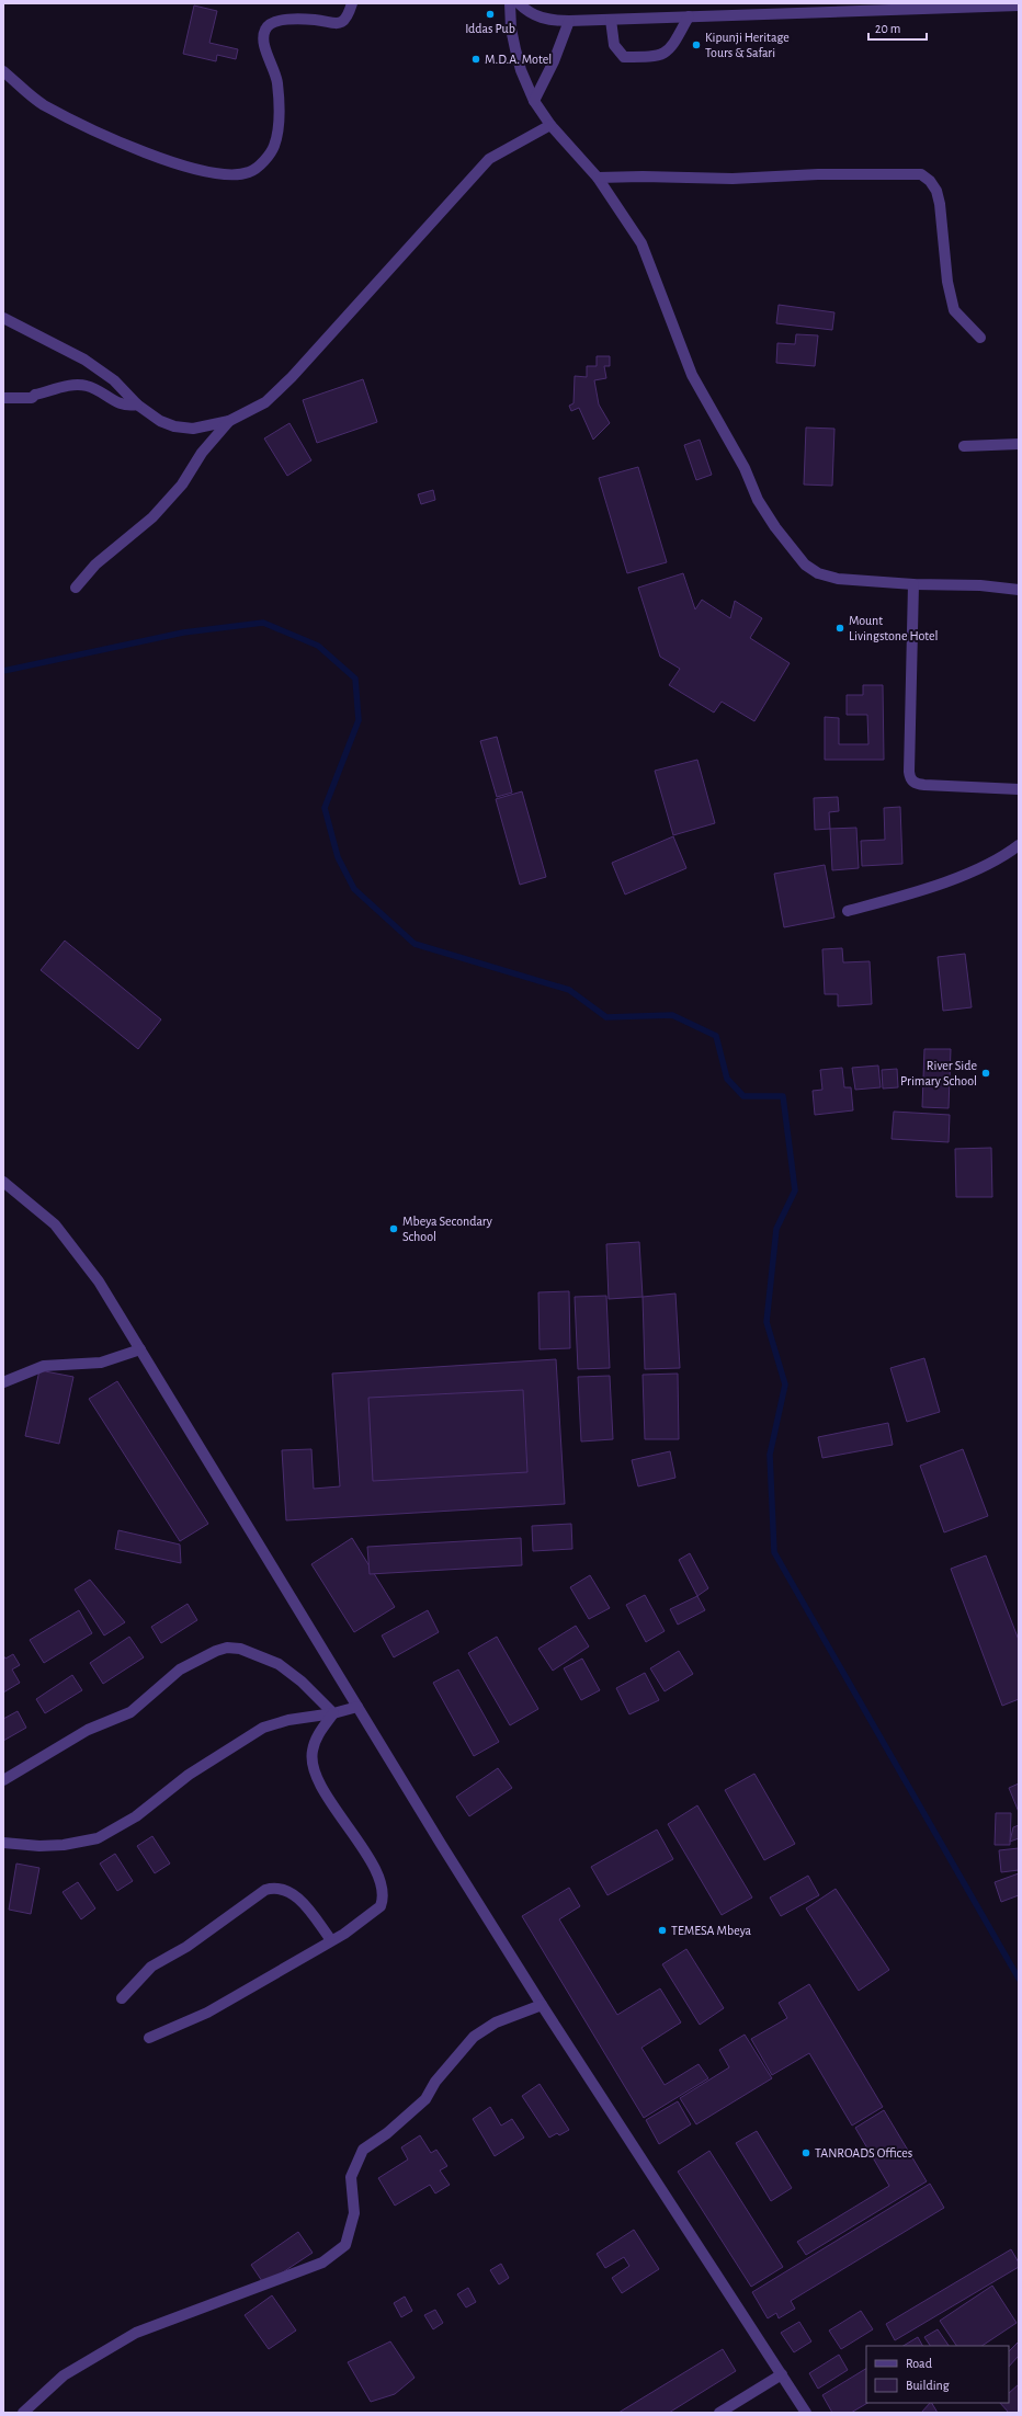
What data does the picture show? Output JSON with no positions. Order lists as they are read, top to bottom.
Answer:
{
  "places": [
    "Iddas Pub",
    "Kipunji Heritage Tours & Safari",
    "M.D.A. Motel",
    "Mount Livingstone Hotel",
    "River Side Primary School",
    "Mbeya Secondary School",
    "TEMESA Mbeya",
    "TANROADS Offices"
  ],
  "legend": ["Road", "Building"],
  "scale_bar": "20 m"
}
